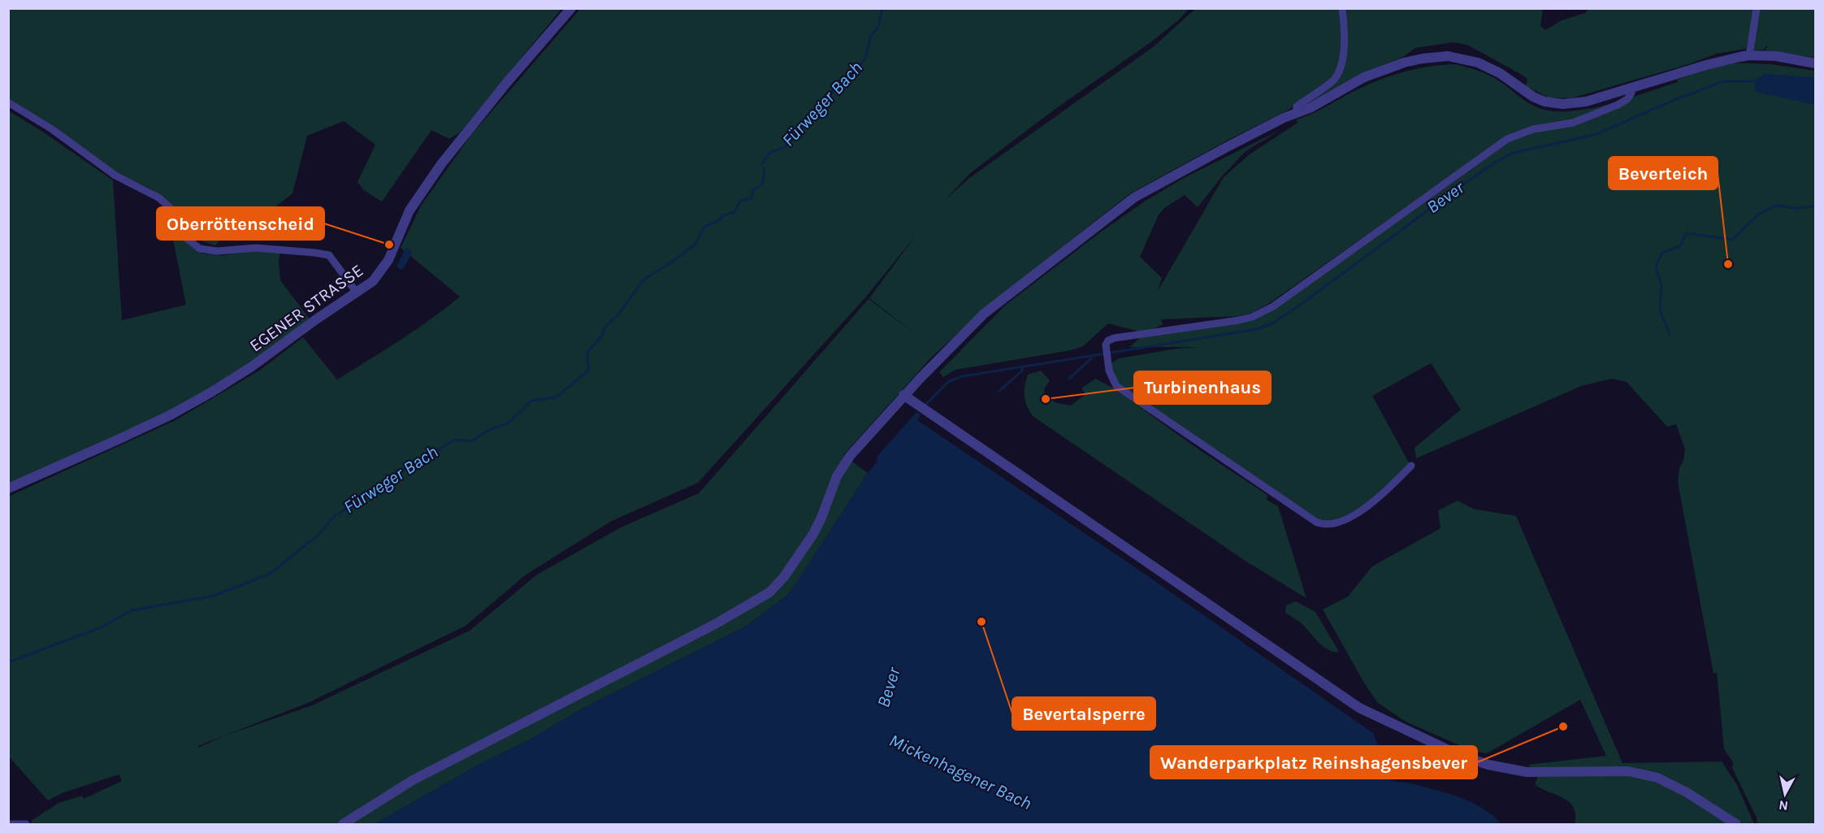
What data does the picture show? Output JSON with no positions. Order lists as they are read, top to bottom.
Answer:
{
  "streets": {
    "street": ["EGENER STRASSE"]
  },
  "water": ["Fürweger Bach", "Bever", "Mickenhagener Bach"],
  "places": [
    "Oberröttenscheid",
    "Beverteich",
    "Turbinenhaus",
    "Bevertalsperre",
    "Wanderparkplatz Reinshagensbever"
  ],
  "north": "bottom"
}
